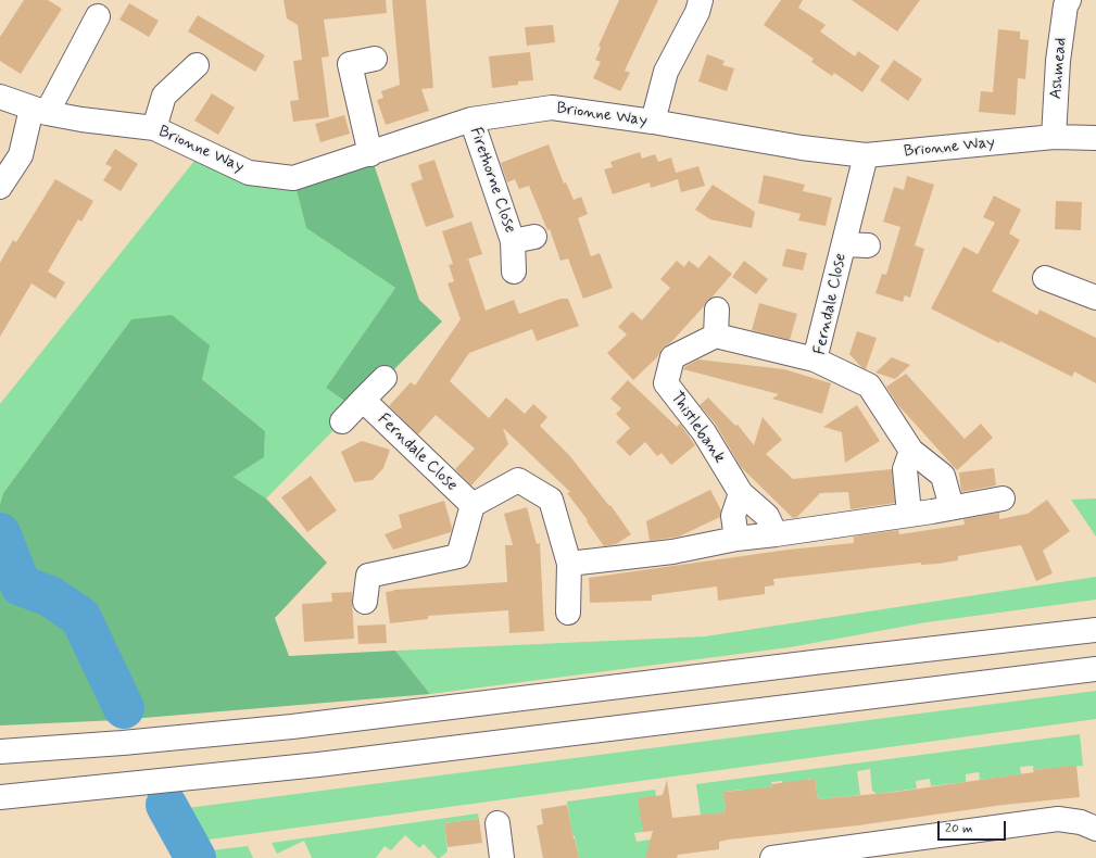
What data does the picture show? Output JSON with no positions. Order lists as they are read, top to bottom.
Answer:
{
  "streets": {
    "main road": [
      "Ashmead",
      "Brionne Way",
      "Firethorne Close",
      "Ferndale Close",
      "Thistlebank"
    ]
  },
  "crossings": [
    ["Ashmead", "Brionne Way"],
    ["Brionne Way", "Firethorne Close"],
    ["Brionne Way", "Ferndale Close"]
  ],
  "scale_bar": "20 m"
}
